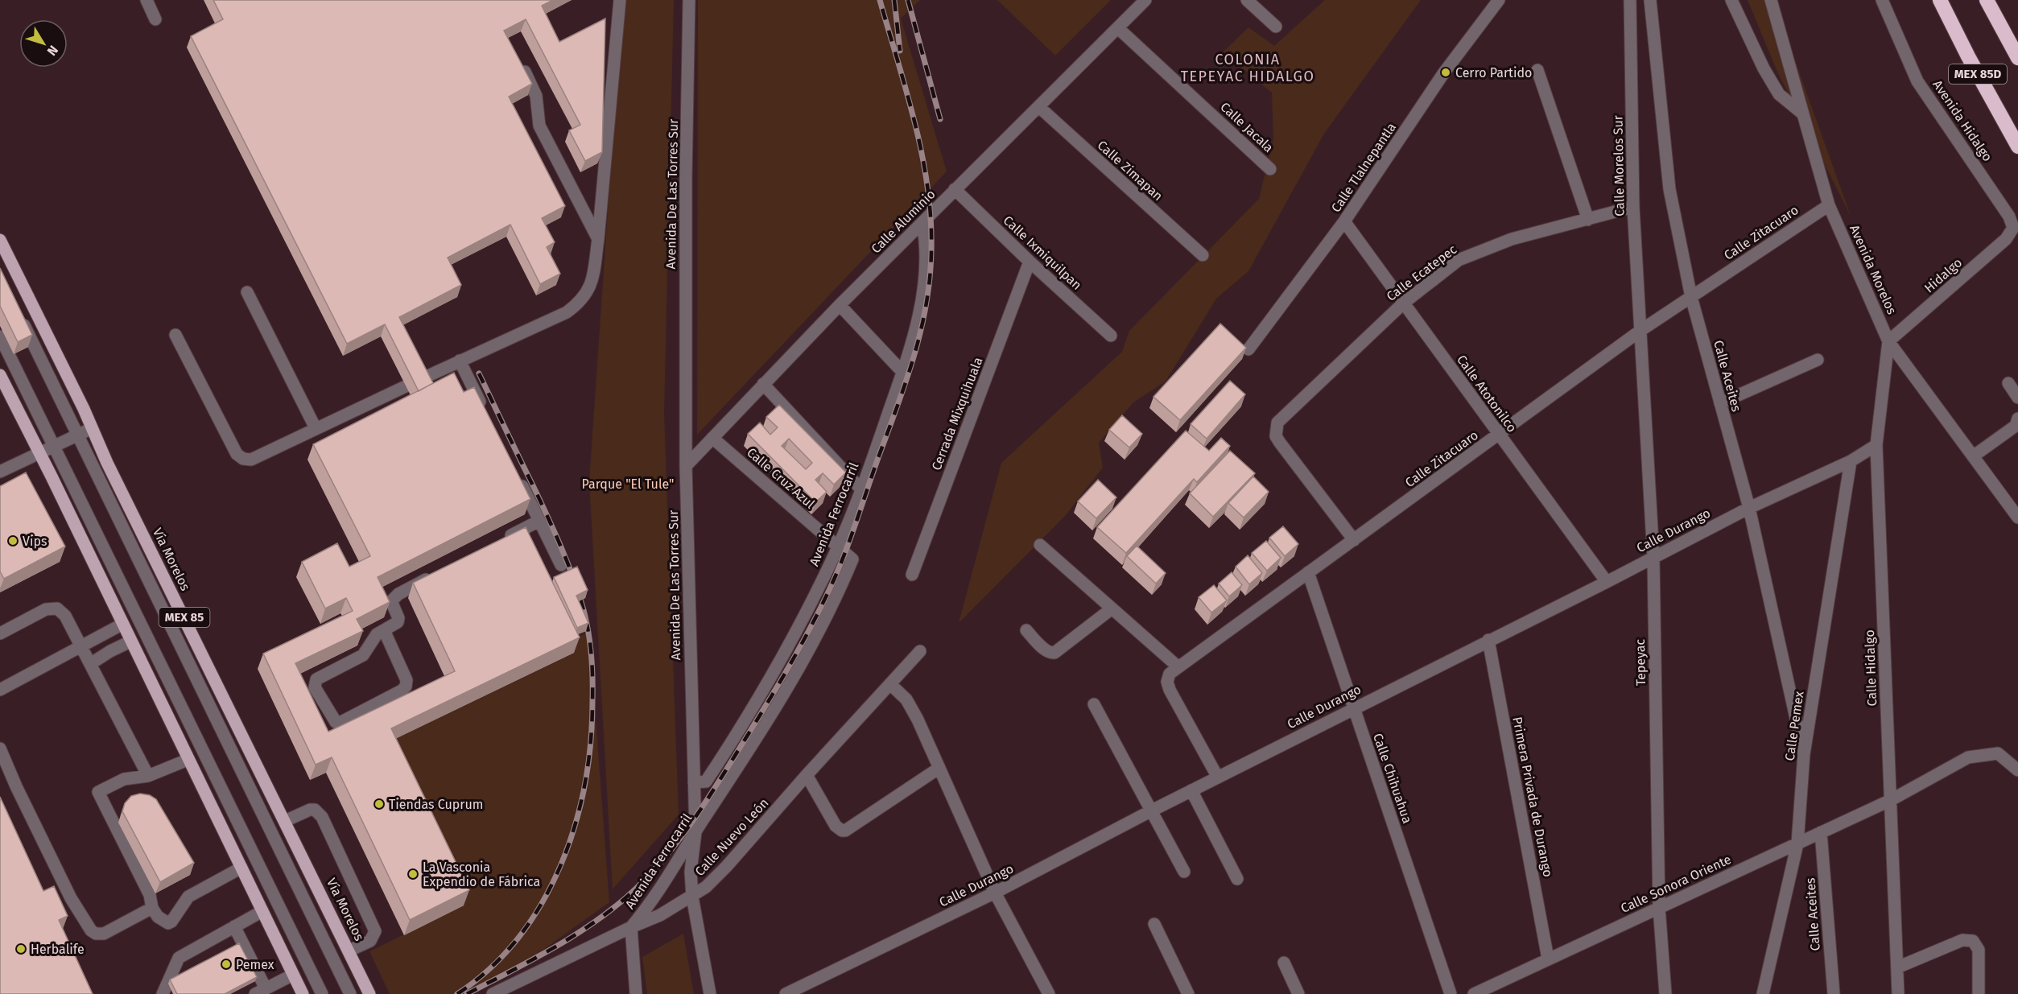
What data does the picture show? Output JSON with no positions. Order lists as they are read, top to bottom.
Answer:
{
  "streets": {
    "highway": ["MEX 85D"],
    "main road": ["Vía Morelos", "MEX 85"],
    "street": [
      "Avenida Hidalgo",
      "Calle Jacala",
      "Calle Morelos Sur",
      "Calle Tlalnepantla",
      "Calle Zimapan",
      "Avenida De Las Torres Sur",
      "Calle Aluminio",
      "Calle Zitacuaro",
      "Calle Ixmiquilpan",
      "Avenida Morelos",
      "Calle Ecatepec",
      "Hidalgo",
      "Calle Aceites",
      "Calle Atotonilco",
      "Cerrada Mixquihuala",
      "Calle Cruz Azul",
      "Avenida Ferrocarril",
      "Calle Durango",
      "Tepeyac",
      "Calle Hidalgo",
      "Calle Pemex",
      "Calle Chihuahua",
      "Primera Privada de Durango",
      "Calle Nuevo León",
      "Calle Sonora Oriente"
    ]
  },
  "crossings": [
    ["Avenida Hidalgo", "Hidalgo"],
    ["Calle Jacala", "Calle Aluminio"],
    ["Calle Morelos Sur", "Calle Zitacuaro"],
    ["Calle Morelos Sur", "Calle Ecatepec"],
    ["Calle Morelos Sur", "Tepeyac"],
    ["Calle Tlalnepantla", "Calle Atotonilco"],
    ["Calle Zimapan", "Calle Aluminio"],
    ["Avenida De Las Torres Sur", "Calle Aluminio"],
    ["Avenida De Las Torres Sur", "Avenida Ferrocarril"],
    ["Avenida De Las Torres Sur", "Calle Nuevo León"],
    ["Calle Aluminio", "Calle Ixmiquilpan"],
    ["Calle Aluminio", "Calle Cruz Azul"],
    ["Calle Aluminio", "Avenida Ferrocarril"],
    ["Calle Zitacuaro", "Avenida Morelos"],
    ["Calle Zitacuaro", "Calle Ecatepec"],
    ["Calle Zitacuaro", "Calle Aceites"],
    ["Calle Zitacuaro", "Calle Atotonilco"],
    ["Calle Zitacuaro", "Calle Durango"],
    ["Calle Zitacuaro", "Tepeyac"],
    ["Calle Zitacuaro", "Calle Chihuahua"],
    ["Calle Ixmiquilpan", "Cerrada Mixquihuala"],
    ["Avenida Morelos", "Hidalgo"],
    ["Avenida Morelos", "Calle Hidalgo"],
    ["Calle Ecatepec", "Calle Atotonilco"],
    ["Hidalgo", "Calle Hidalgo"],
    ["Calle Aceites", "Calle Durango"],
    ["Calle Aceites", "Calle Pemex"],
    ["Calle Aceites", "Calle Sonora Oriente"],
    ["Calle Atotonilco", "Calle Durango"],
    ["Calle Cruz Azul", "Avenida Ferrocarril"],
    ["Avenida Ferrocarril", "Calle Nuevo León"],
    ["Calle Durango", "Tepeyac"],
    ["Calle Durango", "Calle Hidalgo"],
    ["Calle Durango", "Calle Pemex"],
    ["Calle Durango", "Calle Chihuahua"],
    ["Calle Durango", "Primera Privada de Durango"],
    ["Tepeyac", "Calle Sonora Oriente"],
    ["Calle Hidalgo", "Calle Sonora Oriente"],
    ["Calle Pemex", "Calle Sonora Oriente"],
    ["Primera Privada de Durango", "Calle Sonora Oriente"]
  ],
  "districts": ["COLONIA TEPEYAC HIDALGO"],
  "parks": ["Parque \"El Tule\""],
  "places": [
    "Cerro Partido",
    "Vips",
    "Tiendas Cuprum",
    "La Vasconia Expendio de Fábrica",
    "Herbalife",
    "Pemex"
  ],
  "north": "bottom right"
}
